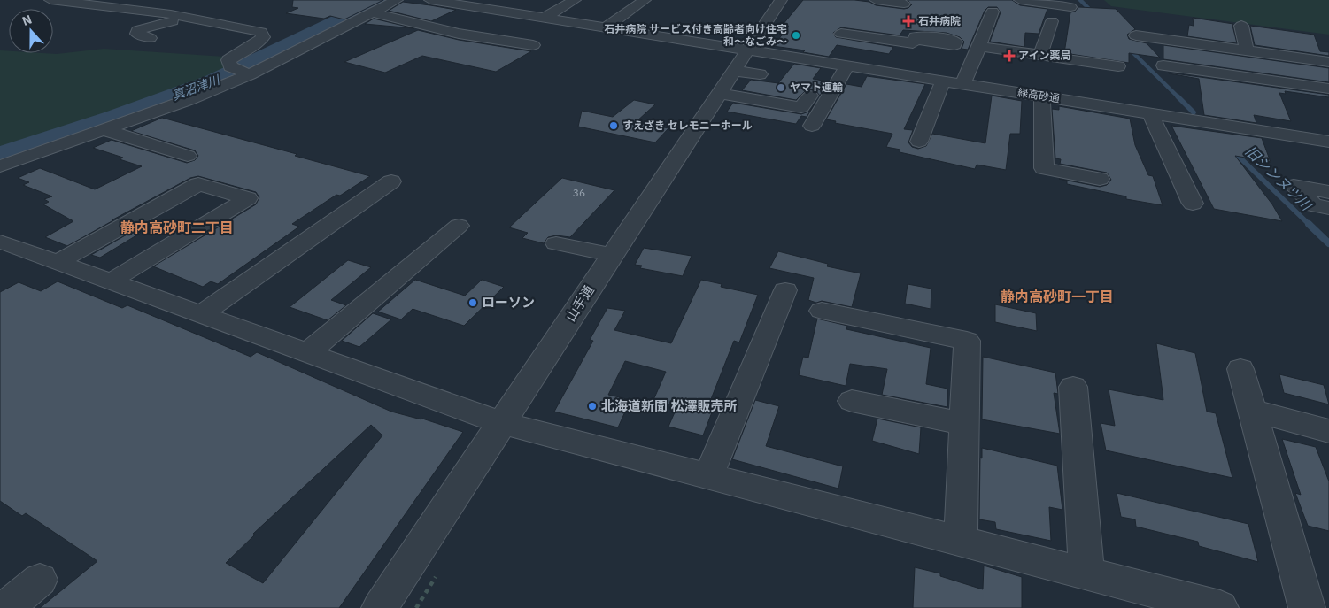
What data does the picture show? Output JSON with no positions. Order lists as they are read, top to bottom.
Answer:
{
  "streets": {
    "street": ["緑高砂通", "山手通"]
  },
  "crossings": [
    ["緑高砂通", "山手通"]
  ],
  "districts": ["静内高砂町二丁目", "静内高砂町一丁目"],
  "water": ["真沼津川", "旧シンヌツ川"],
  "places": {
    "health": ["石井病院", "アイン薬局"],
    "other": [
      "石井病院 サービス付き高齢者向け住宅 和～なごみ～",
      "ヤマト運輸",
      "すえざき セレモニーホール",
      "ローソン",
      "北海道新聞 松澤販売所"
    ]
  },
  "house_numbers": ["36"],
  "north": "top"
}
